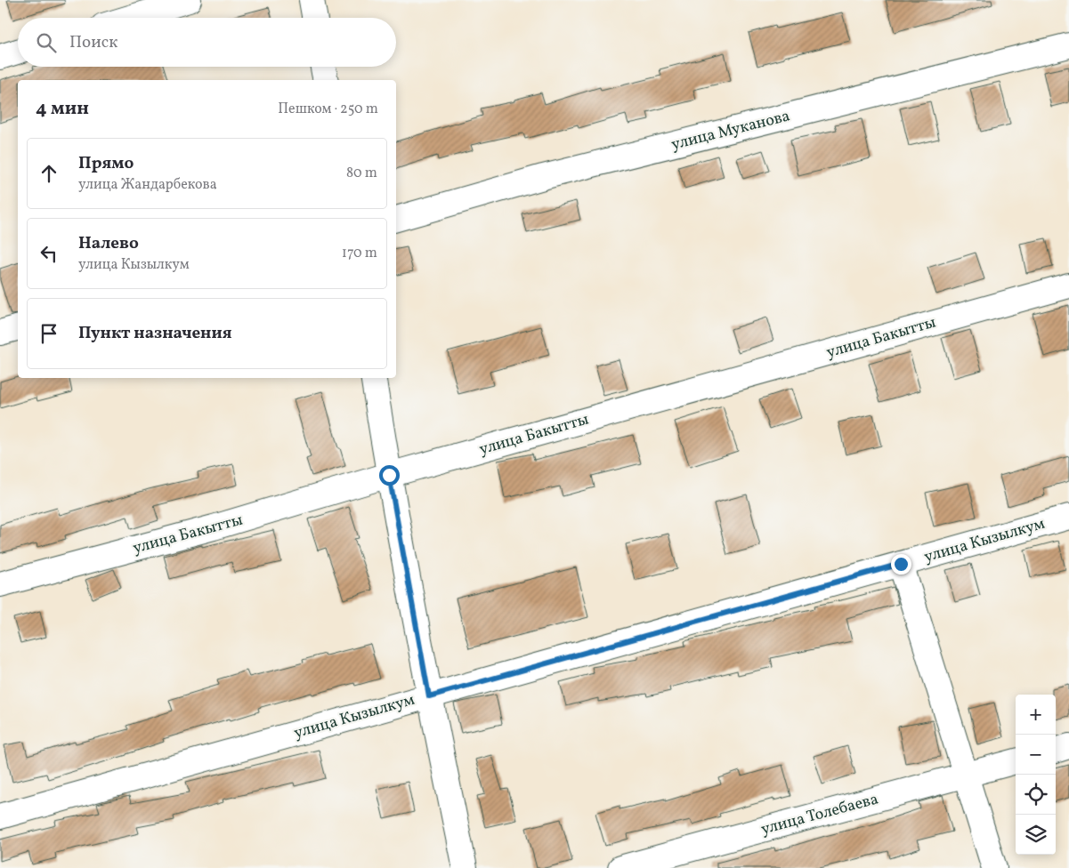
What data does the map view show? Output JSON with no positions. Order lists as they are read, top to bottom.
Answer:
{
  "streets": {
    "street": [
      "улица Муканова",
      "улица Бакытты",
      "улица Кызылкум",
      "улица Толебаева"
    ]
  },
  "page": {
    "search": "Поиск",
    "heading": ["4 мин", "Пешком · 250 m"],
    "list": [
      ["Прямо", "улица Жандарбекова", "80 m"],
      ["Налево", "улица Кызылкум", "170 m"],
      "Пункт назначения"
    ],
    "map_buttons": ["+", "−"]
  }
}
